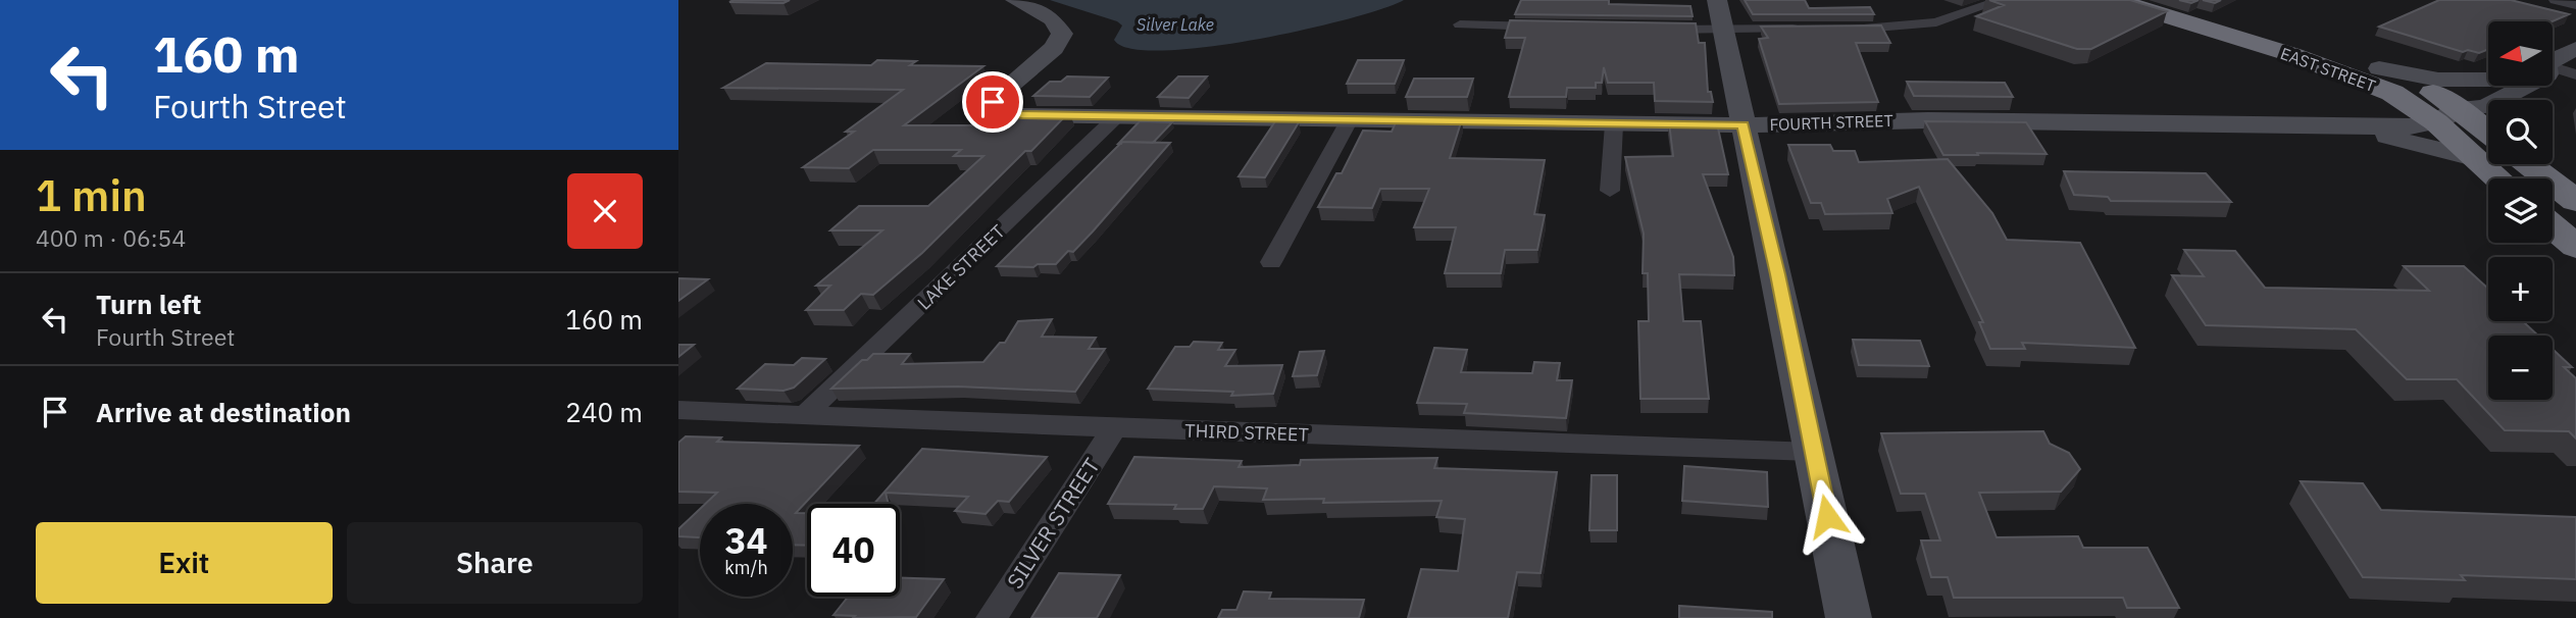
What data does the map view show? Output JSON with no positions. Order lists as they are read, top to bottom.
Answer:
{
  "streets": {
    "highway": ["EAST STREET"],
    "street": [
      "FOURTH STREET",
      "LAKE STREET",
      "THIRD STREET",
      "SILVER STREET"
    ]
  },
  "crossings": [
    ["EAST STREET", "FOURTH STREET"],
    ["FOURTH STREET", "LAKE STREET"],
    ["LAKE STREET", "THIRD STREET"],
    ["THIRD STREET", "SILVER STREET"]
  ],
  "water": ["Silver Lake"],
  "north": "left",
  "page": {
    "turn": ["160 m", "Fourth Street"],
    "map_buttons": ["+", "−"],
    "heading": ["1 min", "400 m · 06:54"],
    "list": [
      {
        "name": "Turn left",
        "note": "Fourth Street",
        "value": "160 m"
      },
      {
        "name": "Arrive at destination",
        "value": "240 m"
      }
    ],
    "speed": "34 km/h",
    "limit": "40",
    "buttons": ["Exit", "Share"]
  }
}
